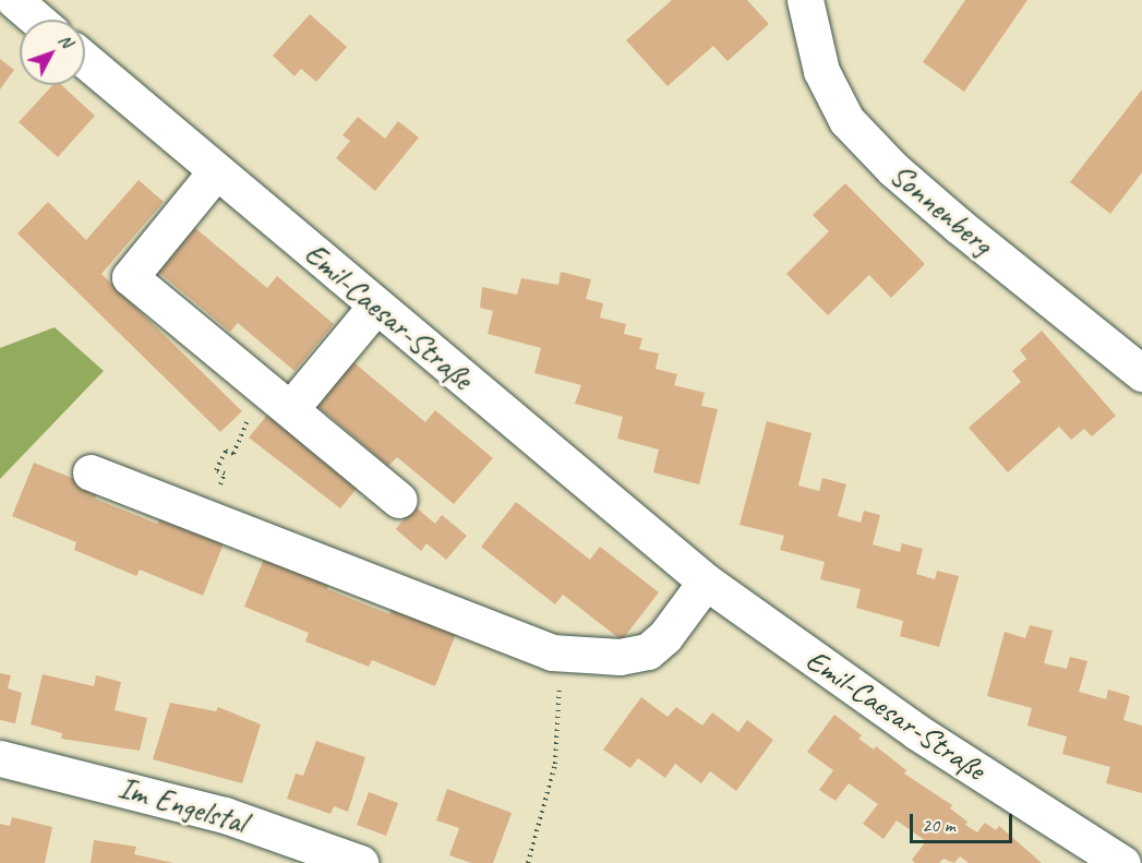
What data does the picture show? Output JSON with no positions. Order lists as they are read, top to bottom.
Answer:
{
  "streets": {
    "street": ["Sonnenberg", "Emil-Caesar-Straße", "Im Engelstal"]
  },
  "scale_bar": "20 m",
  "north": "top right"
}
